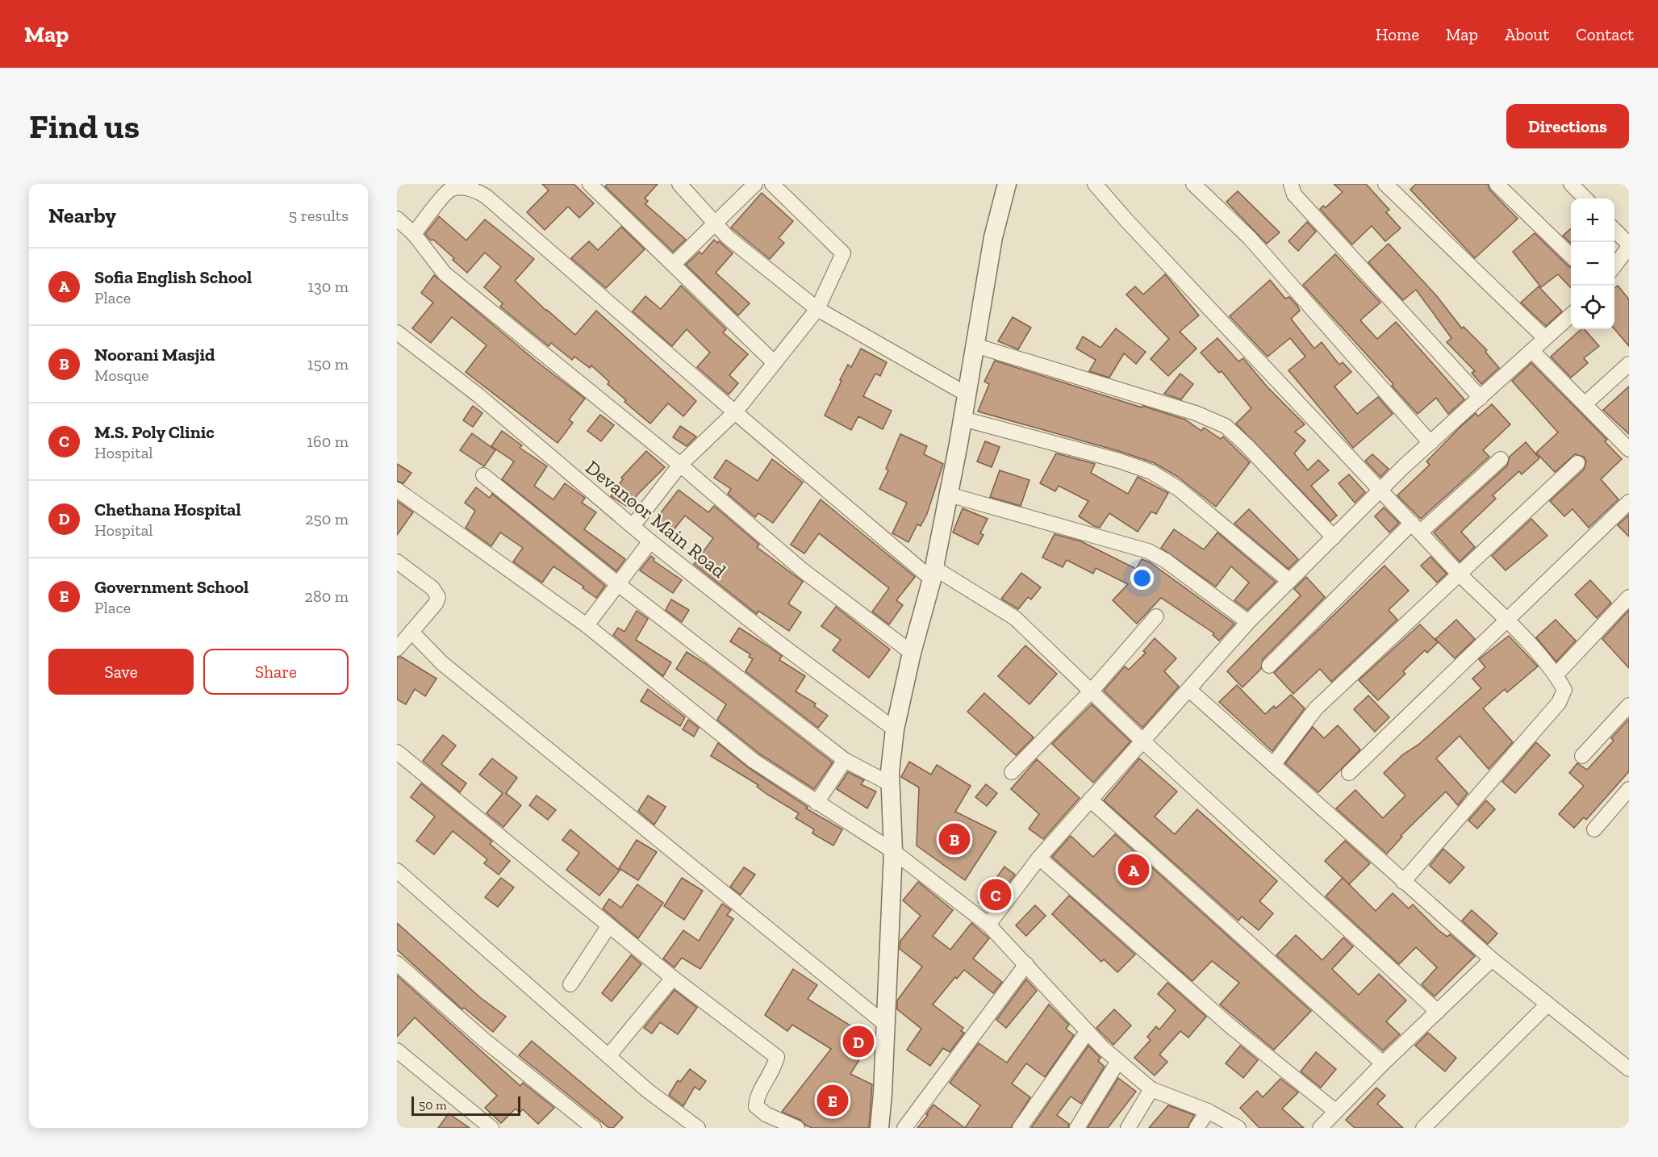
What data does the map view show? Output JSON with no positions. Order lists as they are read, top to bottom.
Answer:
{
  "streets": {
    "street": ["Devanoor Main Road"]
  },
  "scale_bar": "50 m",
  "page": {
    "header": "Map",
    "nav": [
      "Home",
      "Map",
      "About",
      "Contact"
    ],
    "buttons": [
      "Directions",
      ["Save", "Share"]
    ],
    "title": "Find us",
    "heading": ["Nearby", "5 results"],
    "map_buttons": ["+", "−"],
    "list": [
      {
        "mark": "A",
        "name": "Sofia English School",
        "note": "Place",
        "value": "130 m"
      },
      {
        "mark": "B",
        "name": "Noorani Masjid",
        "note": "Mosque",
        "value": "150 m"
      },
      {
        "mark": "C",
        "name": "M.S. Poly Clinic",
        "note": "Hospital",
        "value": "160 m"
      },
      {
        "mark": "D",
        "name": "Chethana Hospital",
        "note": "Hospital",
        "value": "250 m"
      },
      {
        "mark": "E",
        "name": "Government School",
        "note": "Place",
        "value": "280 m"
      }
    ],
    "pins": [
      "B",
      "A",
      "C",
      "D",
      "E"
    ],
    "scale": "50 m"
  }
}
